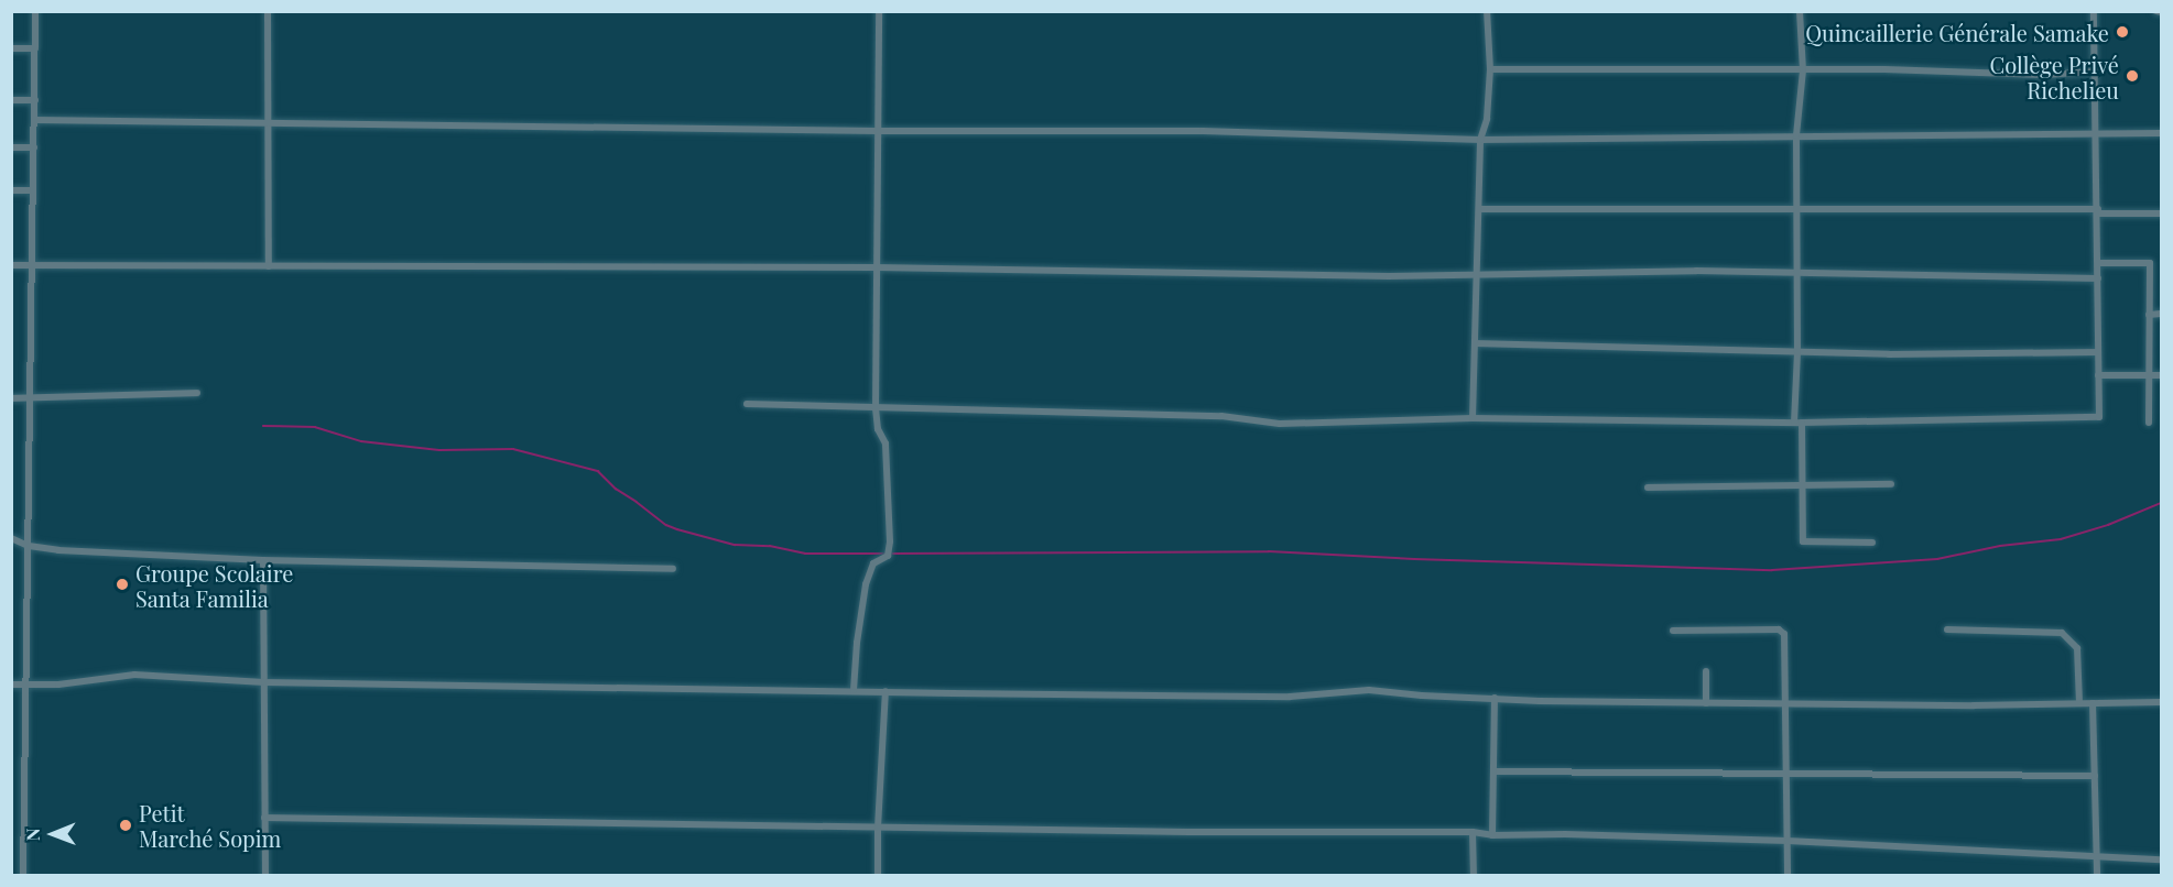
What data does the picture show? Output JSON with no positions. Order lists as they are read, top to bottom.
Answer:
{
  "places": [
    "Quincaillerie Générale Samake",
    "Collège Privé Richelieu",
    "Groupe Scolaire Santa Familia",
    "Petit Marché Sopim"
  ],
  "north": "left"
}
